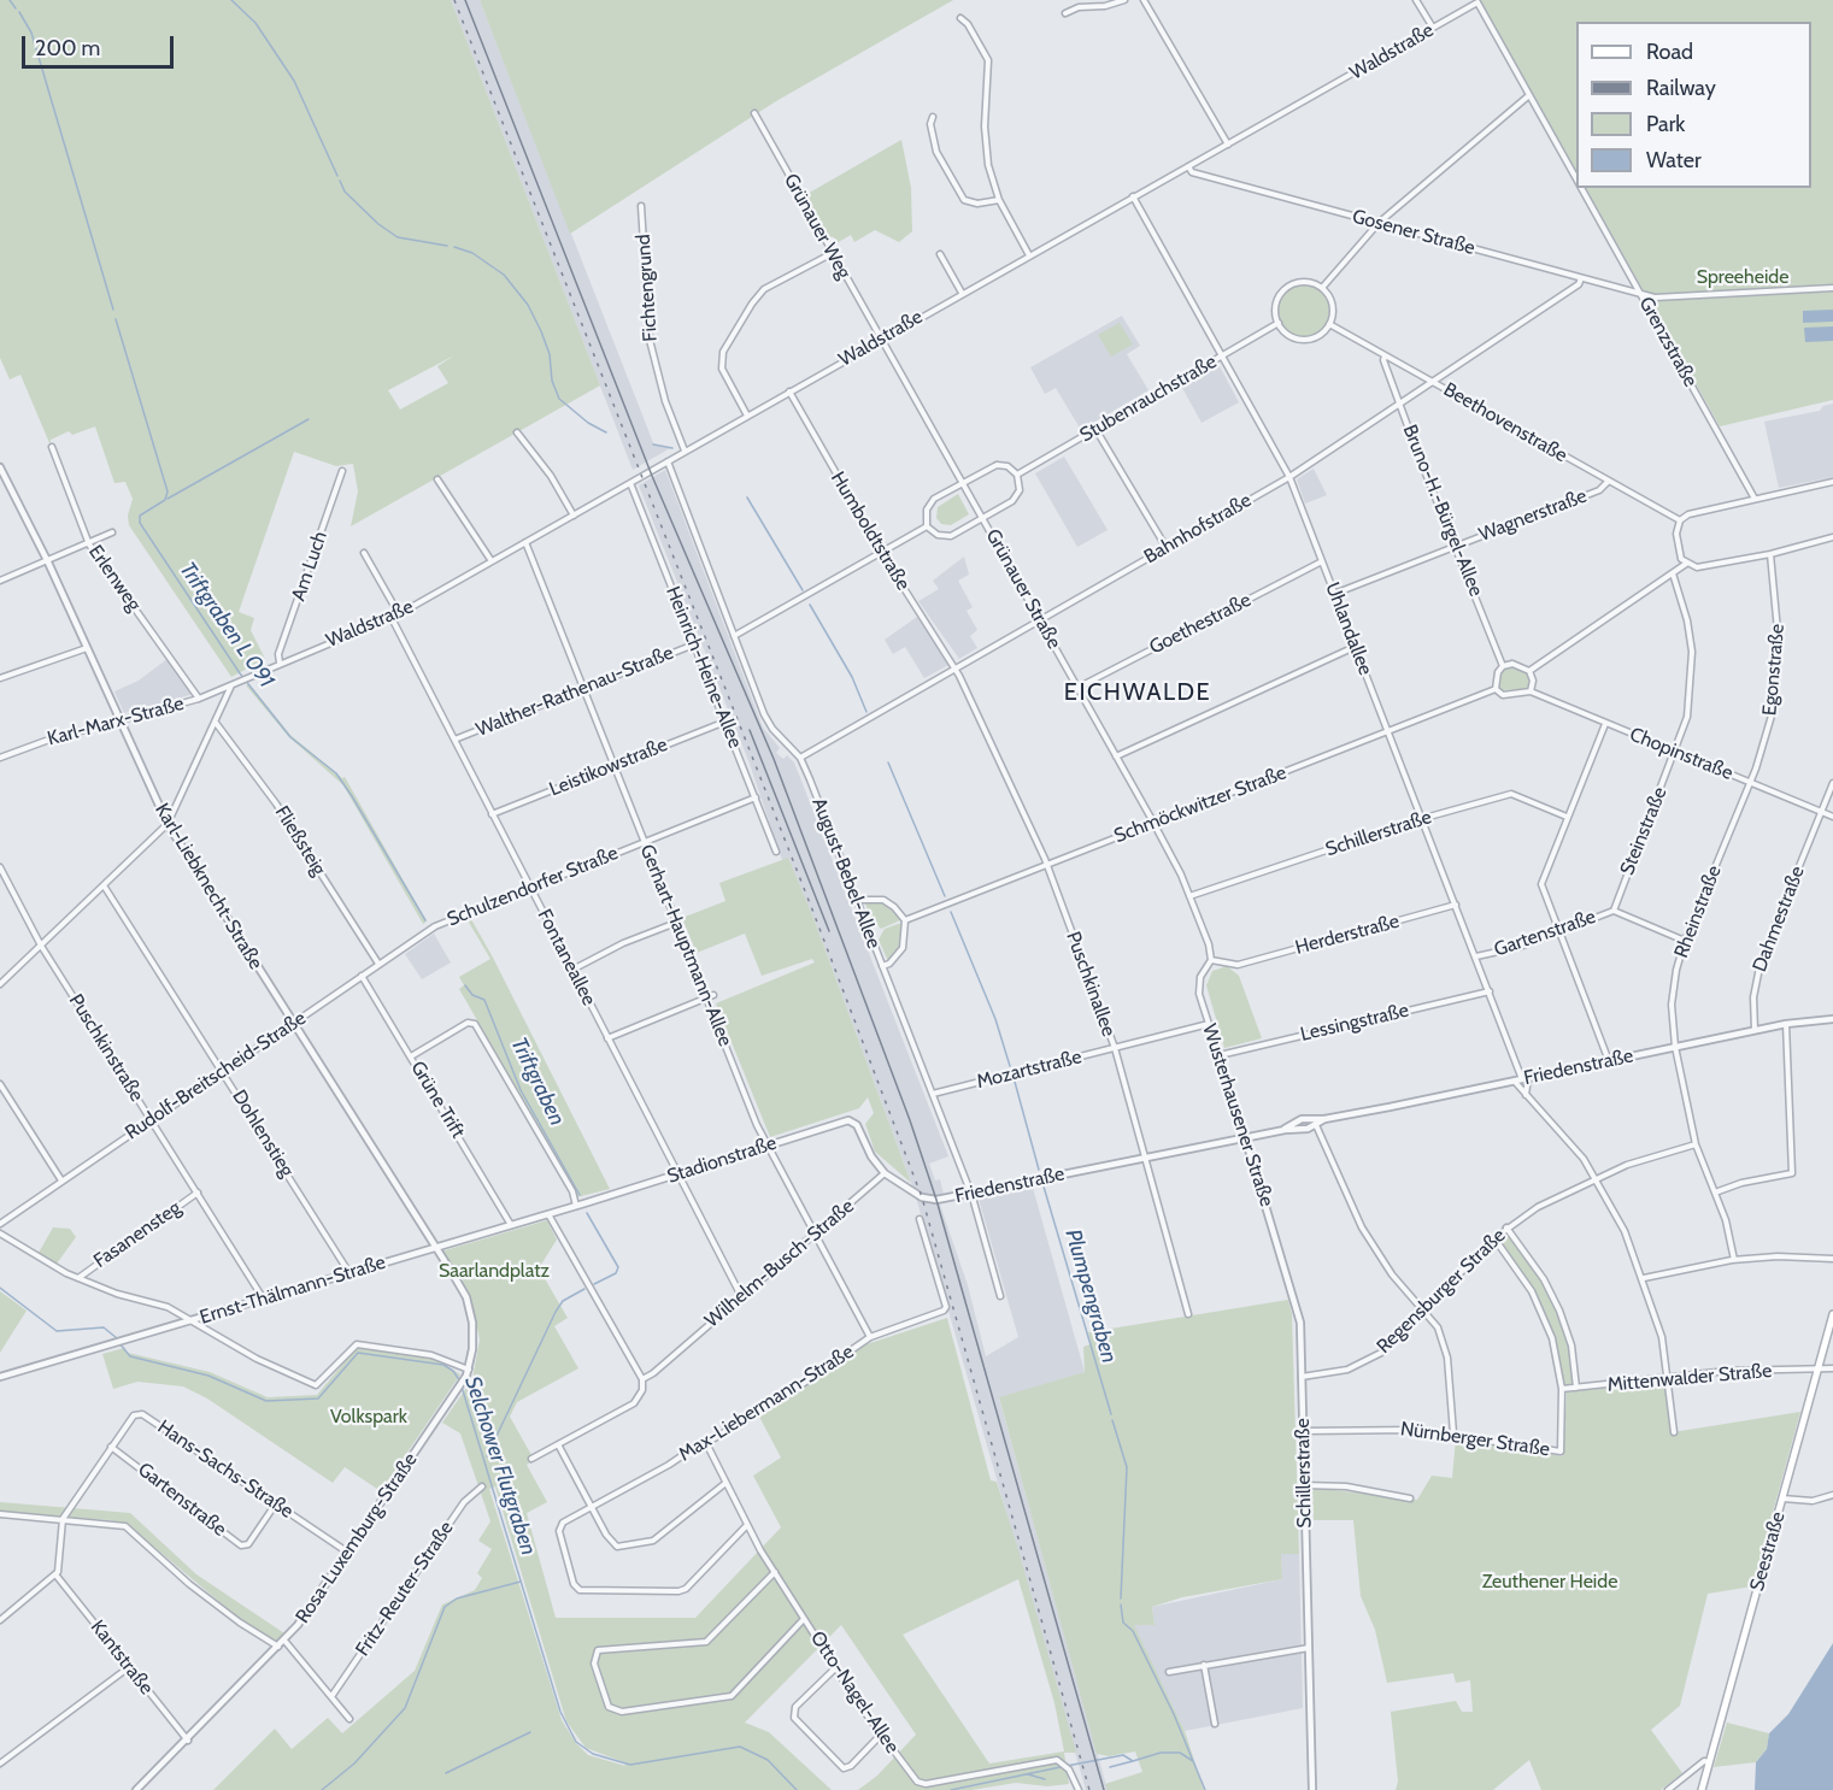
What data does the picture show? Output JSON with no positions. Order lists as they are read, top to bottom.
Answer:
{
  "streets": {
    "main road": ["Seestraße"],
    "street": [
      "Waldstraße",
      "Grünauer Weg",
      "Gosener Straße",
      "Fichtengrund",
      "Grenzstraße",
      "Stubenrauchstraße",
      "Beethovenstraße",
      "Bruno-H.-Bürgel-Allee",
      "Wagnerstraße",
      "Bahnhofstraße",
      "Humboldtstraße",
      "Am Luch",
      "Erlenweg",
      "Grünauer Straße",
      "Goethestraße",
      "Uhlandallee",
      "Heinrich-Heine-Allee",
      "Egonstraße",
      "Walther-Rathenau-Straße",
      "Karl-Marx-Straße",
      "Chopinstraße",
      "Leistikowstraße",
      "Schmöckwitzer Straße",
      "Steinstraße",
      "Schillerstraße",
      "Fließsteig",
      "August-Bebel-Allee",
      "Karl-Liebknecht-Straße",
      "Schulzendorfer Straße",
      "Rheinstraße",
      "Dahmestraße",
      "Gartenstraße",
      "Herderstraße",
      "Gerhart-Hauptmann-Allee",
      "Fontaneallee",
      "Puschkinallee",
      "Lessingstraße",
      "Puschkinstraße",
      "Friedenstraße",
      "Mozartstraße",
      "Rudolf-Breitscheid-Straße",
      "Grüne Trift",
      "Wusterhausener Straße",
      "Dohlenstieg",
      "Stadionstraße",
      "Fasanensteg",
      "Wilhelm-Busch-Straße",
      "Ernst-Thälmann-Straße",
      "Regensburger Straße",
      "Mittenwalder Straße",
      "Max-Liebermann-Straße",
      "Nürnberger Straße",
      "Hans-Sachs-Straße",
      "Rosa-Luxemburg-Straße",
      "Fritz-Reuter-Straße",
      "Kantstraße",
      "Otto-Nagel-Allee"
    ]
  },
  "crossings": [
    ["Waldstraße", "Grünauer Weg"],
    ["Waldstraße", "Gosener Straße"],
    ["Waldstraße", "Fichtengrund"],
    ["Waldstraße", "Grenzstraße"],
    ["Waldstraße", "Humboldtstraße"],
    ["Waldstraße", "Am Luch"],
    ["Waldstraße", "Grünauer Straße"],
    ["Waldstraße", "Uhlandallee"],
    ["Waldstraße", "Heinrich-Heine-Allee"],
    ["Waldstraße", "Karl-Marx-Straße"],
    ["Waldstraße", "August-Bebel-Allee"],
    ["Waldstraße", "Gerhart-Hauptmann-Allee"],
    ["Waldstraße", "Fontaneallee"],
    ["Grünauer Weg", "Grünauer Straße"],
    ["Gosener Straße", "Grenzstraße"],
    ["Gosener Straße", "Bahnhofstraße"],
    ["Stubenrauchstraße", "Beethovenstraße"],
    ["Stubenrauchstraße", "Uhlandallee"],
    ["Beethovenstraße", "Bruno-H.-Bürgel-Allee"],
    ["Beethovenstraße", "Wagnerstraße"],
    ["Beethovenstraße", "Bahnhofstraße"],
    ["Bruno-H.-Bürgel-Allee", "Wagnerstraße"],
    ["Bruno-H.-Bürgel-Allee", "Bahnhofstraße"],
    ["Bruno-H.-Bürgel-Allee", "Chopinstraße"],
    ["Bruno-H.-Bürgel-Allee", "Schmöckwitzer Straße"],
    ["Wagnerstraße", "Uhlandallee"],
    ["Bahnhofstraße", "Humboldtstraße"],
    ["Bahnhofstraße", "Grünauer Straße"],
    ["Bahnhofstraße", "Uhlandallee"],
    ["Bahnhofstraße", "August-Bebel-Allee"],
    ["Bahnhofstraße", "Puschkinallee"],
    ["Humboldtstraße", "Puschkinallee"],
    ["Erlenweg", "Karl-Marx-Straße"],
    ["Grünauer Straße", "Goethestraße"],
    ["Grünauer Straße", "Schmöckwitzer Straße"],
    ["Grünauer Straße", "Schillerstraße"],
    ["Grünauer Straße", "Herderstraße"],
    ["Grünauer Straße", "Wusterhausener Straße"],
    ["Goethestraße", "Uhlandallee"],
    ["Uhlandallee", "Schmöckwitzer Straße"],
    ["Uhlandallee", "Schillerstraße"],
    ["Uhlandallee", "Gartenstraße"],
    ["Uhlandallee", "Herderstraße"],
    ["Uhlandallee", "Lessingstraße"],
    ["Uhlandallee", "Friedenstraße"],
    ["Heinrich-Heine-Allee", "Walther-Rathenau-Straße"],
    ["Heinrich-Heine-Allee", "Leistikowstraße"],
    ["Heinrich-Heine-Allee", "Schulzendorfer Straße"],
    ["Egonstraße", "Chopinstraße"],
    ["Egonstraße", "Rheinstraße"],
    ["Walther-Rathenau-Straße", "Gerhart-Hauptmann-Allee"],
    ["Walther-Rathenau-Straße", "Fontaneallee"],
    ["Karl-Marx-Straße", "Karl-Liebknecht-Straße"],
    ["Chopinstraße", "Schmöckwitzer Straße"],
    ["Chopinstraße", "Steinstraße"],
    ["Chopinstraße", "Rheinstraße"],
    ["Chopinstraße", "Dahmestraße"],
    ["Leistikowstraße", "Gerhart-Hauptmann-Allee"],
    ["Leistikowstraße", "Fontaneallee"],
    ["Schmöckwitzer Straße", "Puschkinallee"],
    ["Steinstraße", "Gartenstraße"],
    ["Schillerstraße", "Wusterhausener Straße"],
    ["Schillerstraße", "Regensburger Straße"],
    ["Schillerstraße", "Nürnberger Straße"],
    ["Fließsteig", "Rudolf-Breitscheid-Straße"],
    ["August-Bebel-Allee", "Friedenstraße"],
    ["August-Bebel-Allee", "Mozartstraße"],
    ["Karl-Liebknecht-Straße", "Rudolf-Breitscheid-Straße"],
    ["Karl-Liebknecht-Straße", "Ernst-Thälmann-Straße"],
    ["Karl-Liebknecht-Straße", "Rosa-Luxemburg-Straße"],
    ["Schulzendorfer Straße", "Gerhart-Hauptmann-Allee"],
    ["Schulzendorfer Straße", "Fontaneallee"],
    ["Schulzendorfer Straße", "Rudolf-Breitscheid-Straße"],
    ["Rheinstraße", "Friedenstraße"],
    ["Rheinstraße", "Regensburger Straße"],
    ["Dahmestraße", "Friedenstraße"],
    ["Gartenstraße", "Hans-Sachs-Straße"],
    ["Herderstraße", "Wusterhausener Straße"],
    ["Gerhart-Hauptmann-Allee", "Stadionstraße"],
    ["Gerhart-Hauptmann-Allee", "Wilhelm-Busch-Straße"],
    ["Gerhart-Hauptmann-Allee", "Max-Liebermann-Straße"],
    ["Fontaneallee", "Stadionstraße"],
    ["Fontaneallee", "Wilhelm-Busch-Straße"],
    ["Puschkinallee", "Friedenstraße"],
    ["Puschkinallee", "Mozartstraße"],
    ["Lessingstraße", "Wusterhausener Straße"],
    ["Puschkinstraße", "Rudolf-Breitscheid-Straße"],
    ["Puschkinstraße", "Fasanensteg"],
    ["Puschkinstraße", "Ernst-Thälmann-Straße"],
    ["Friedenstraße", "Wusterhausener Straße"],
    ["Friedenstraße", "Stadionstraße"],
    ["Friedenstraße", "Wilhelm-Busch-Straße"],
    ["Mozartstraße", "Wusterhausener Straße"],
    ["Rudolf-Breitscheid-Straße", "Grüne Trift"],
    ["Rudolf-Breitscheid-Straße", "Dohlenstieg"],
    ["Grüne Trift", "Ernst-Thälmann-Straße"],
    ["Dohlenstieg", "Ernst-Thälmann-Straße"],
    ["Stadionstraße", "Wilhelm-Busch-Straße"],
    ["Stadionstraße", "Ernst-Thälmann-Straße"],
    ["Ernst-Thälmann-Straße", "Rosa-Luxemburg-Straße"],
    ["Mittenwalder Straße", "Nürnberger Straße"],
    ["Mittenwalder Straße", "Seestraße"],
    ["Max-Liebermann-Straße", "Otto-Nagel-Allee"],
    ["Hans-Sachs-Straße", "Rosa-Luxemburg-Straße"],
    ["Rosa-Luxemburg-Straße", "Kantstraße"]
  ],
  "districts": ["EICHWALDE"],
  "water": [
    "Triftgraben L 091",
    "Triftgraben",
    "Plumpengraben",
    "Selchower Flutgraben"
  ],
  "parks": [
    "Spreeheide",
    "Saarlandplatz",
    "Volkspark",
    "Zeuthener Heide"
  ],
  "legend": [
    "Road",
    "Railway",
    "Park",
    "Water"
  ],
  "scale_bar": "200 m"
}
